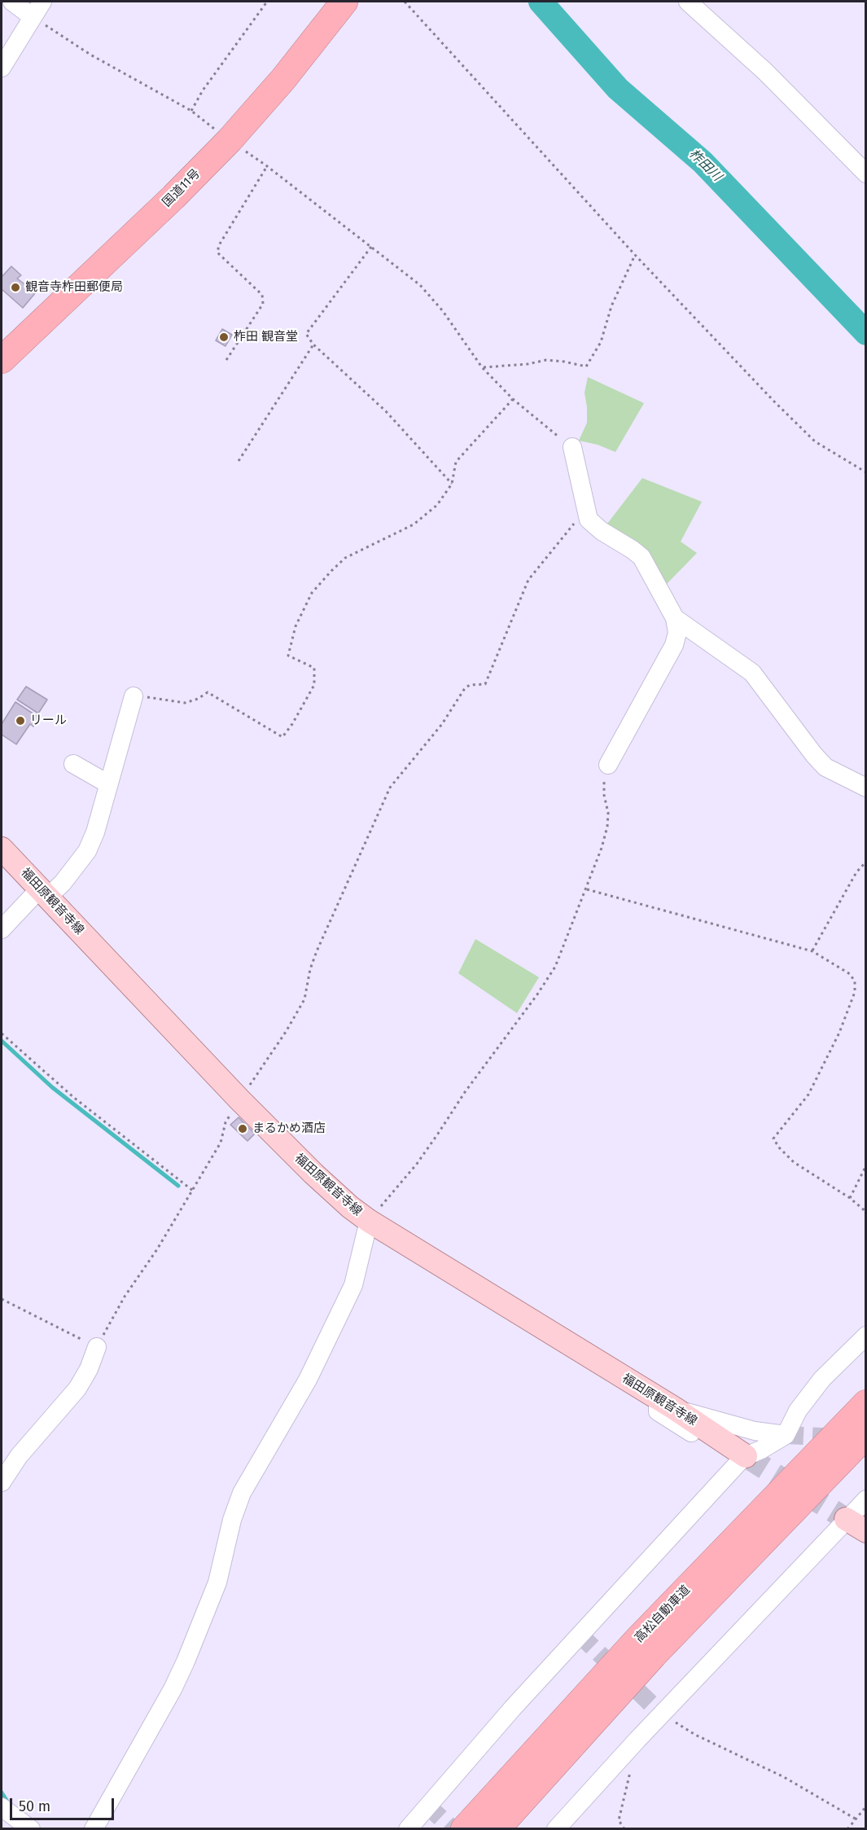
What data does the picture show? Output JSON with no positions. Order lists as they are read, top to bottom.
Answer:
{
  "streets": {
    "highway": ["国道11号", "高松自動車道"],
    "main road": ["福田原観音寺線"]
  },
  "water": ["柞田川"],
  "places": [
    "観音寺柞田郵便局",
    "柞田 観音堂",
    "リール",
    "まるかめ酒店"
  ],
  "scale_bar": "50 m"
}
